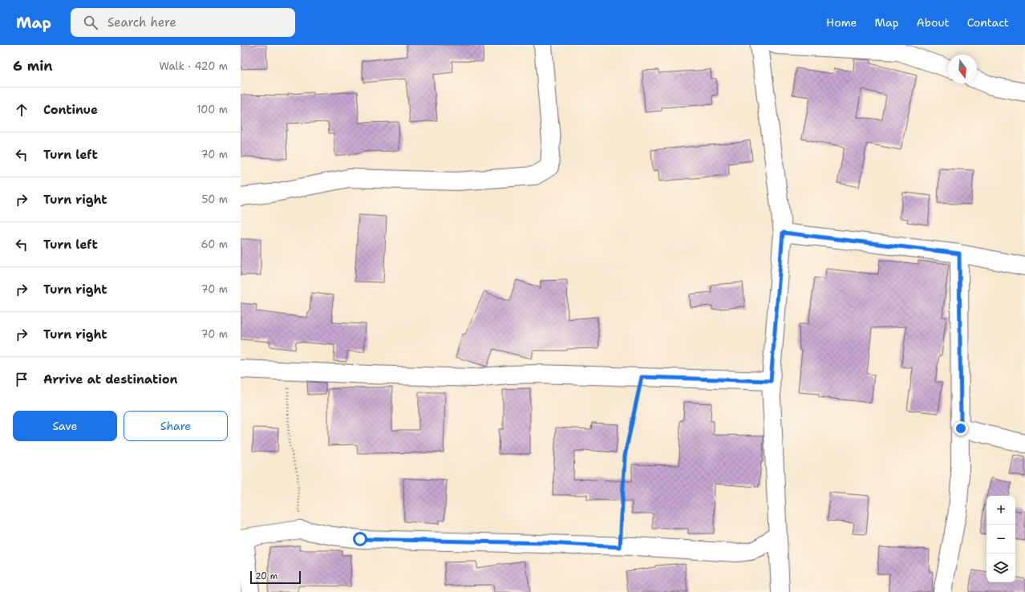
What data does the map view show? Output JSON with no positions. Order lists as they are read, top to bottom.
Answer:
{
  "scale_bar": "20 m",
  "north": "bottom",
  "page": {
    "header": "Map",
    "search": "Search here",
    "nav": [
      "Home",
      "Map",
      "About",
      "Contact"
    ],
    "heading": ["6 min", "Walk · 420 m"],
    "list": [
      ["Continue", "100 m"],
      ["Turn left", "70 m"],
      ["Turn right", "50 m"],
      ["Turn left", "60 m"],
      ["Turn right", "70 m"],
      ["Turn right", "70 m"],
      "Arrive at destination"
    ],
    "buttons": ["Save", "Share"],
    "map_buttons": ["+", "−"],
    "scale": "20 m"
  }
}
